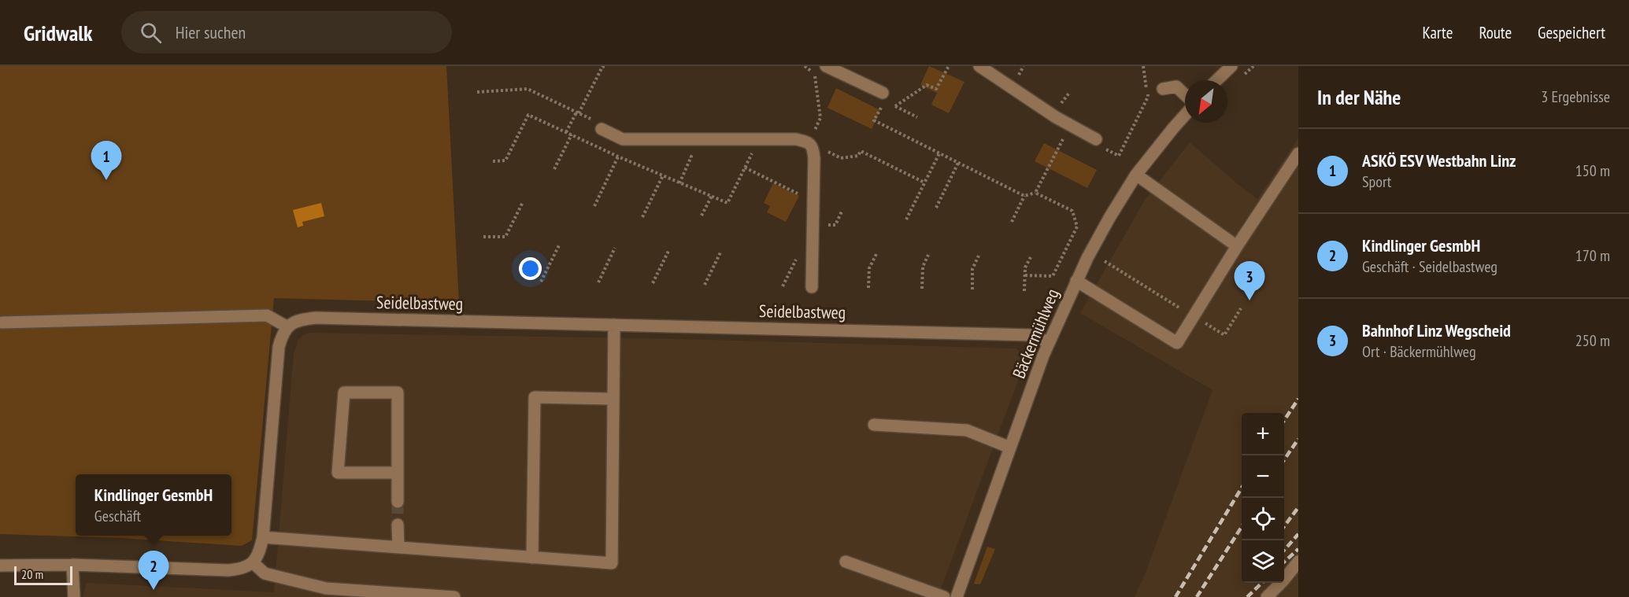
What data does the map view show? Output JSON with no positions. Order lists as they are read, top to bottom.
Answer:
{
  "streets": {
    "street": ["Seidelbastweg", "Bäckermühlweg"]
  },
  "crossings": [
    ["Seidelbastweg", "Bäckermühlweg"]
  ],
  "scale_bar": "20 m",
  "north": "bottom left",
  "page": {
    "header": "Gridwalk",
    "search": "Hier suchen",
    "nav": ["Karte", "Route", "Gespeichert"],
    "heading": ["In der Nähe", "3 Ergebnisse"],
    "list": [
      {
        "mark": "1",
        "name": "ASKÖ ESV Westbahn Linz",
        "note": "Sport",
        "value": "150 m"
      },
      {
        "mark": "2",
        "name": "Kindlinger GesmbH",
        "note": "Geschäft · Seidelbastweg",
        "value": "170 m"
      },
      {
        "mark": "3",
        "name": "Bahnhof Linz Wegscheid",
        "note": "Ort · Bäckermühlweg",
        "value": "250 m"
      }
    ],
    "pins": ["1", "3", "2"],
    "map_buttons": ["+", "−"],
    "popup": ["Kindlinger GesmbH", "Geschäft"],
    "scale": "20 m"
  }
}
